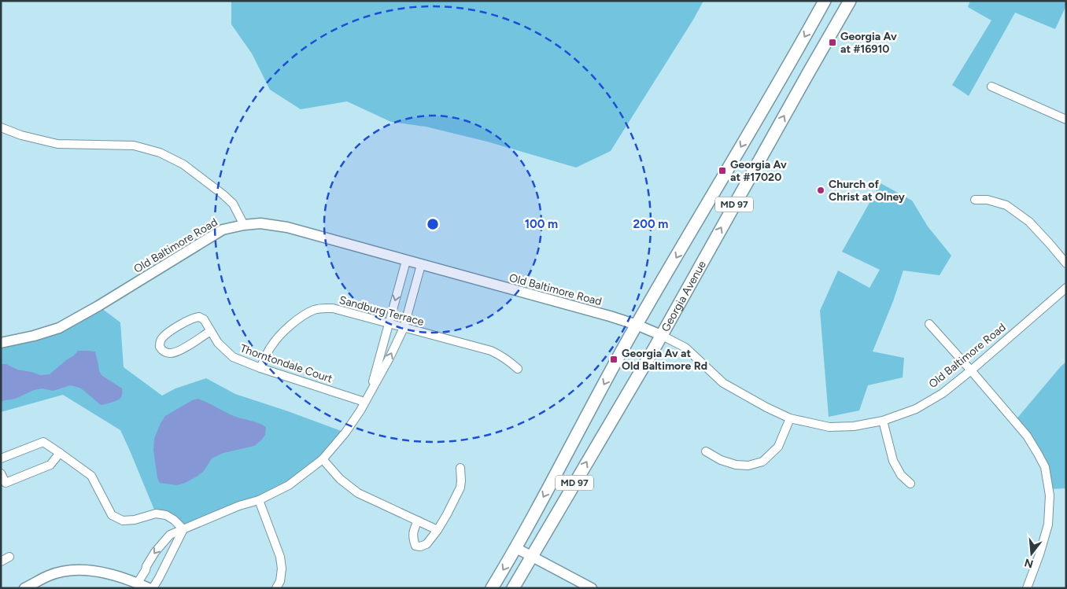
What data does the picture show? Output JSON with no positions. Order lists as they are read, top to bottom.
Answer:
{
  "streets": {
    "main road": ["MD 97", "Georgia Avenue"],
    "street": ["Old Baltimore Road", "Sandburg Terrace", "Thorntondale Court"]
  },
  "crossings": [
    ["MD 97", "Old Baltimore Road"],
    ["Old Baltimore Road", "Georgia Avenue"],
    ["Sandburg Terrace", "Thorntondale Court"]
  ],
  "places": {
    "transit": ["Georgia Av at #16910", "Georgia Av at #17020", "Georgia Av at Old Baltimore Rd"],
    "other": ["Church of Christ at Olney"]
  },
  "north": "bottom",
  "rings": ["100 m", "200 m"]
}
